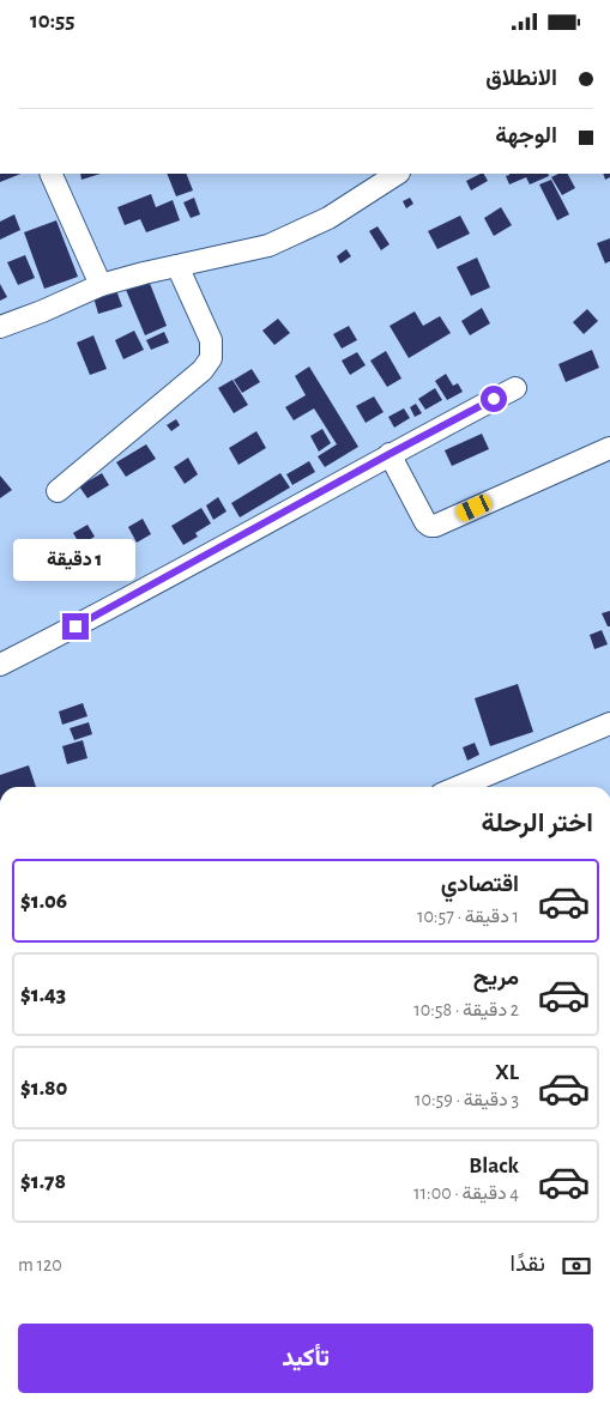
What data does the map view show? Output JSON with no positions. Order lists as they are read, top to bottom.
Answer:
{
  "page": {
    "status": "10:55",
    "banner": ["الانطلاق", "الوجهة"],
    "bubble": "1 دقيقة",
    "heading": "اختر الرحلة",
    "list": [
      {
        "name": "اقتصادي",
        "note": "1 دقيقة · 10:57",
        "value": "$1.06"
      },
      {
        "name": "مريح",
        "note": "2 دقيقة · 10:58",
        "value": "$1.43"
      },
      {
        "name": "XL",
        "note": "3 دقيقة · 10:59",
        "value": "$1.80"
      },
      {
        "name": "Black",
        "note": "4 دقيقة · 11:00",
        "value": "$1.78"
      }
    ],
    "pay": ["نقدًا", "120 m"],
    "buttons": "تأكيد"
  }
}
